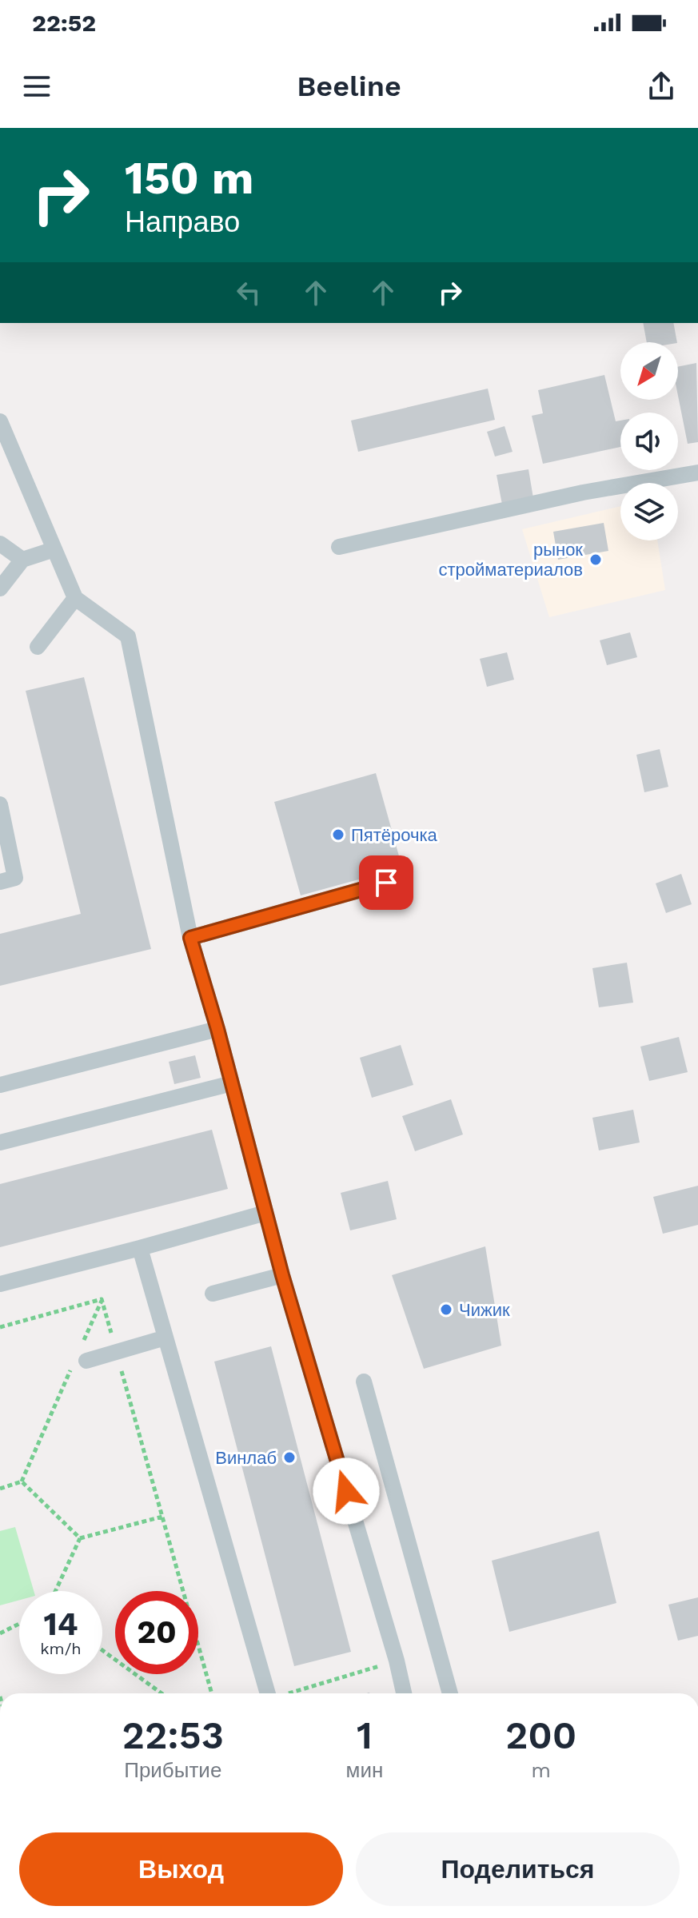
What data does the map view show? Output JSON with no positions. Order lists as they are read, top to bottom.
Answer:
{
  "places": [
    "рынок стройматериалов",
    "Пятёрочка",
    "Чижик",
    "Винлаб"
  ],
  "north": "bottom left",
  "page": {
    "status": "22:52",
    "header": "Beeline",
    "turn": ["150 m", "Направо"],
    "speed": "14 km/h",
    "limit": "20",
    "eta": [
      "22:53",
      "Прибытие",
      "1",
      "мин",
      "200",
      "m"
    ],
    "buttons": ["Выход", "Поделиться"]
  }
}
